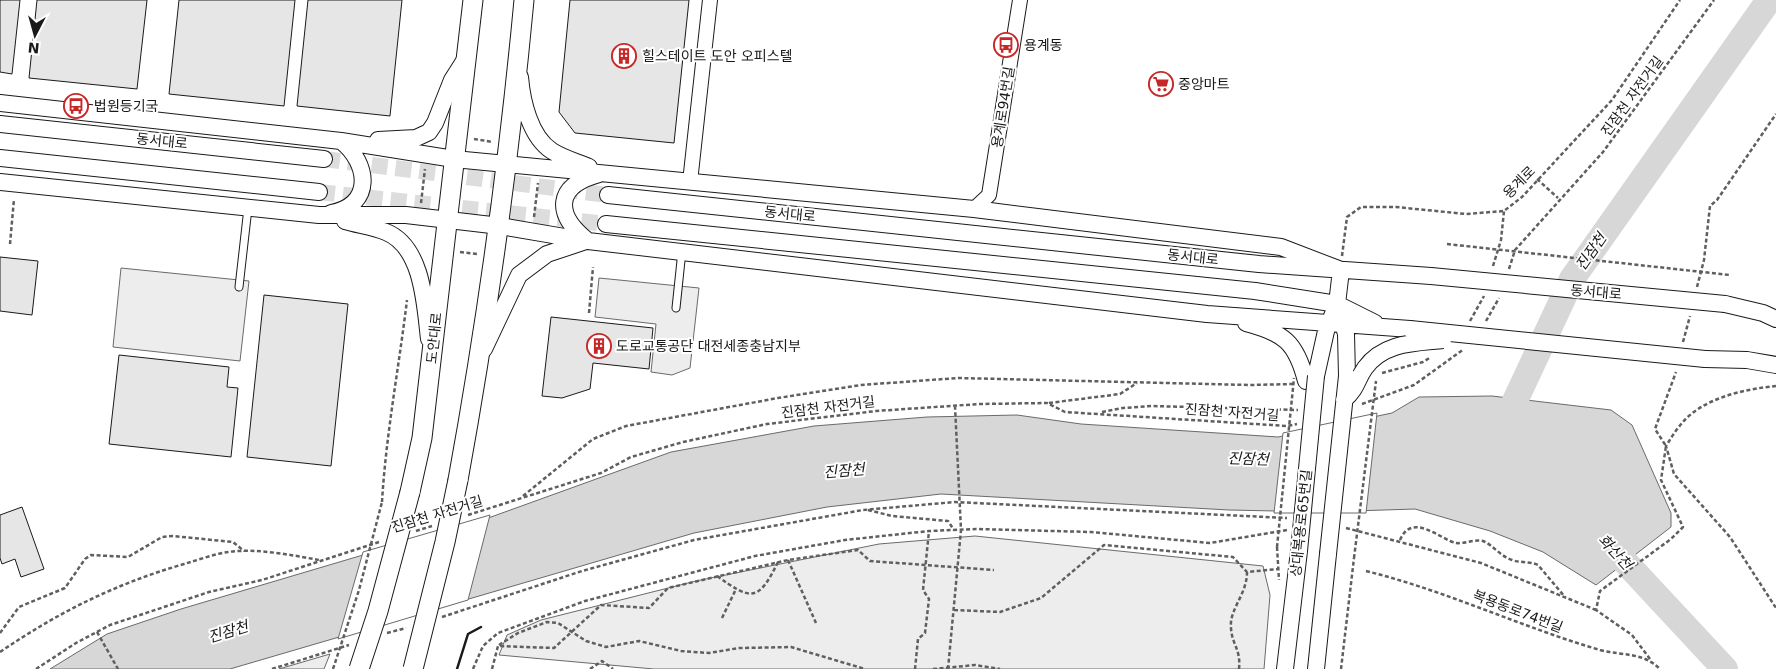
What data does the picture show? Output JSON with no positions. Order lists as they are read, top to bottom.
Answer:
{
  "streets": {
    "main road": ["도안대로"],
    "street": ["용계로94번길", "동서대로", "상대복용로65번길"],
    "path": ["진잠천 자전거길", "용계로", "복용동로74번길"]
  },
  "crossings": [
    ["동서대로", "용계로"]
  ],
  "water": ["진잠천", "화산천"],
  "places": {
    "bus stop": ["용계동", "법원등기국"],
    "building": ["힐스테이트 도안 오피스텔", "도로교통공단 대전세종충남지부"],
    "supermarket": ["중앙마트"]
  },
  "north": "bottom"
}
